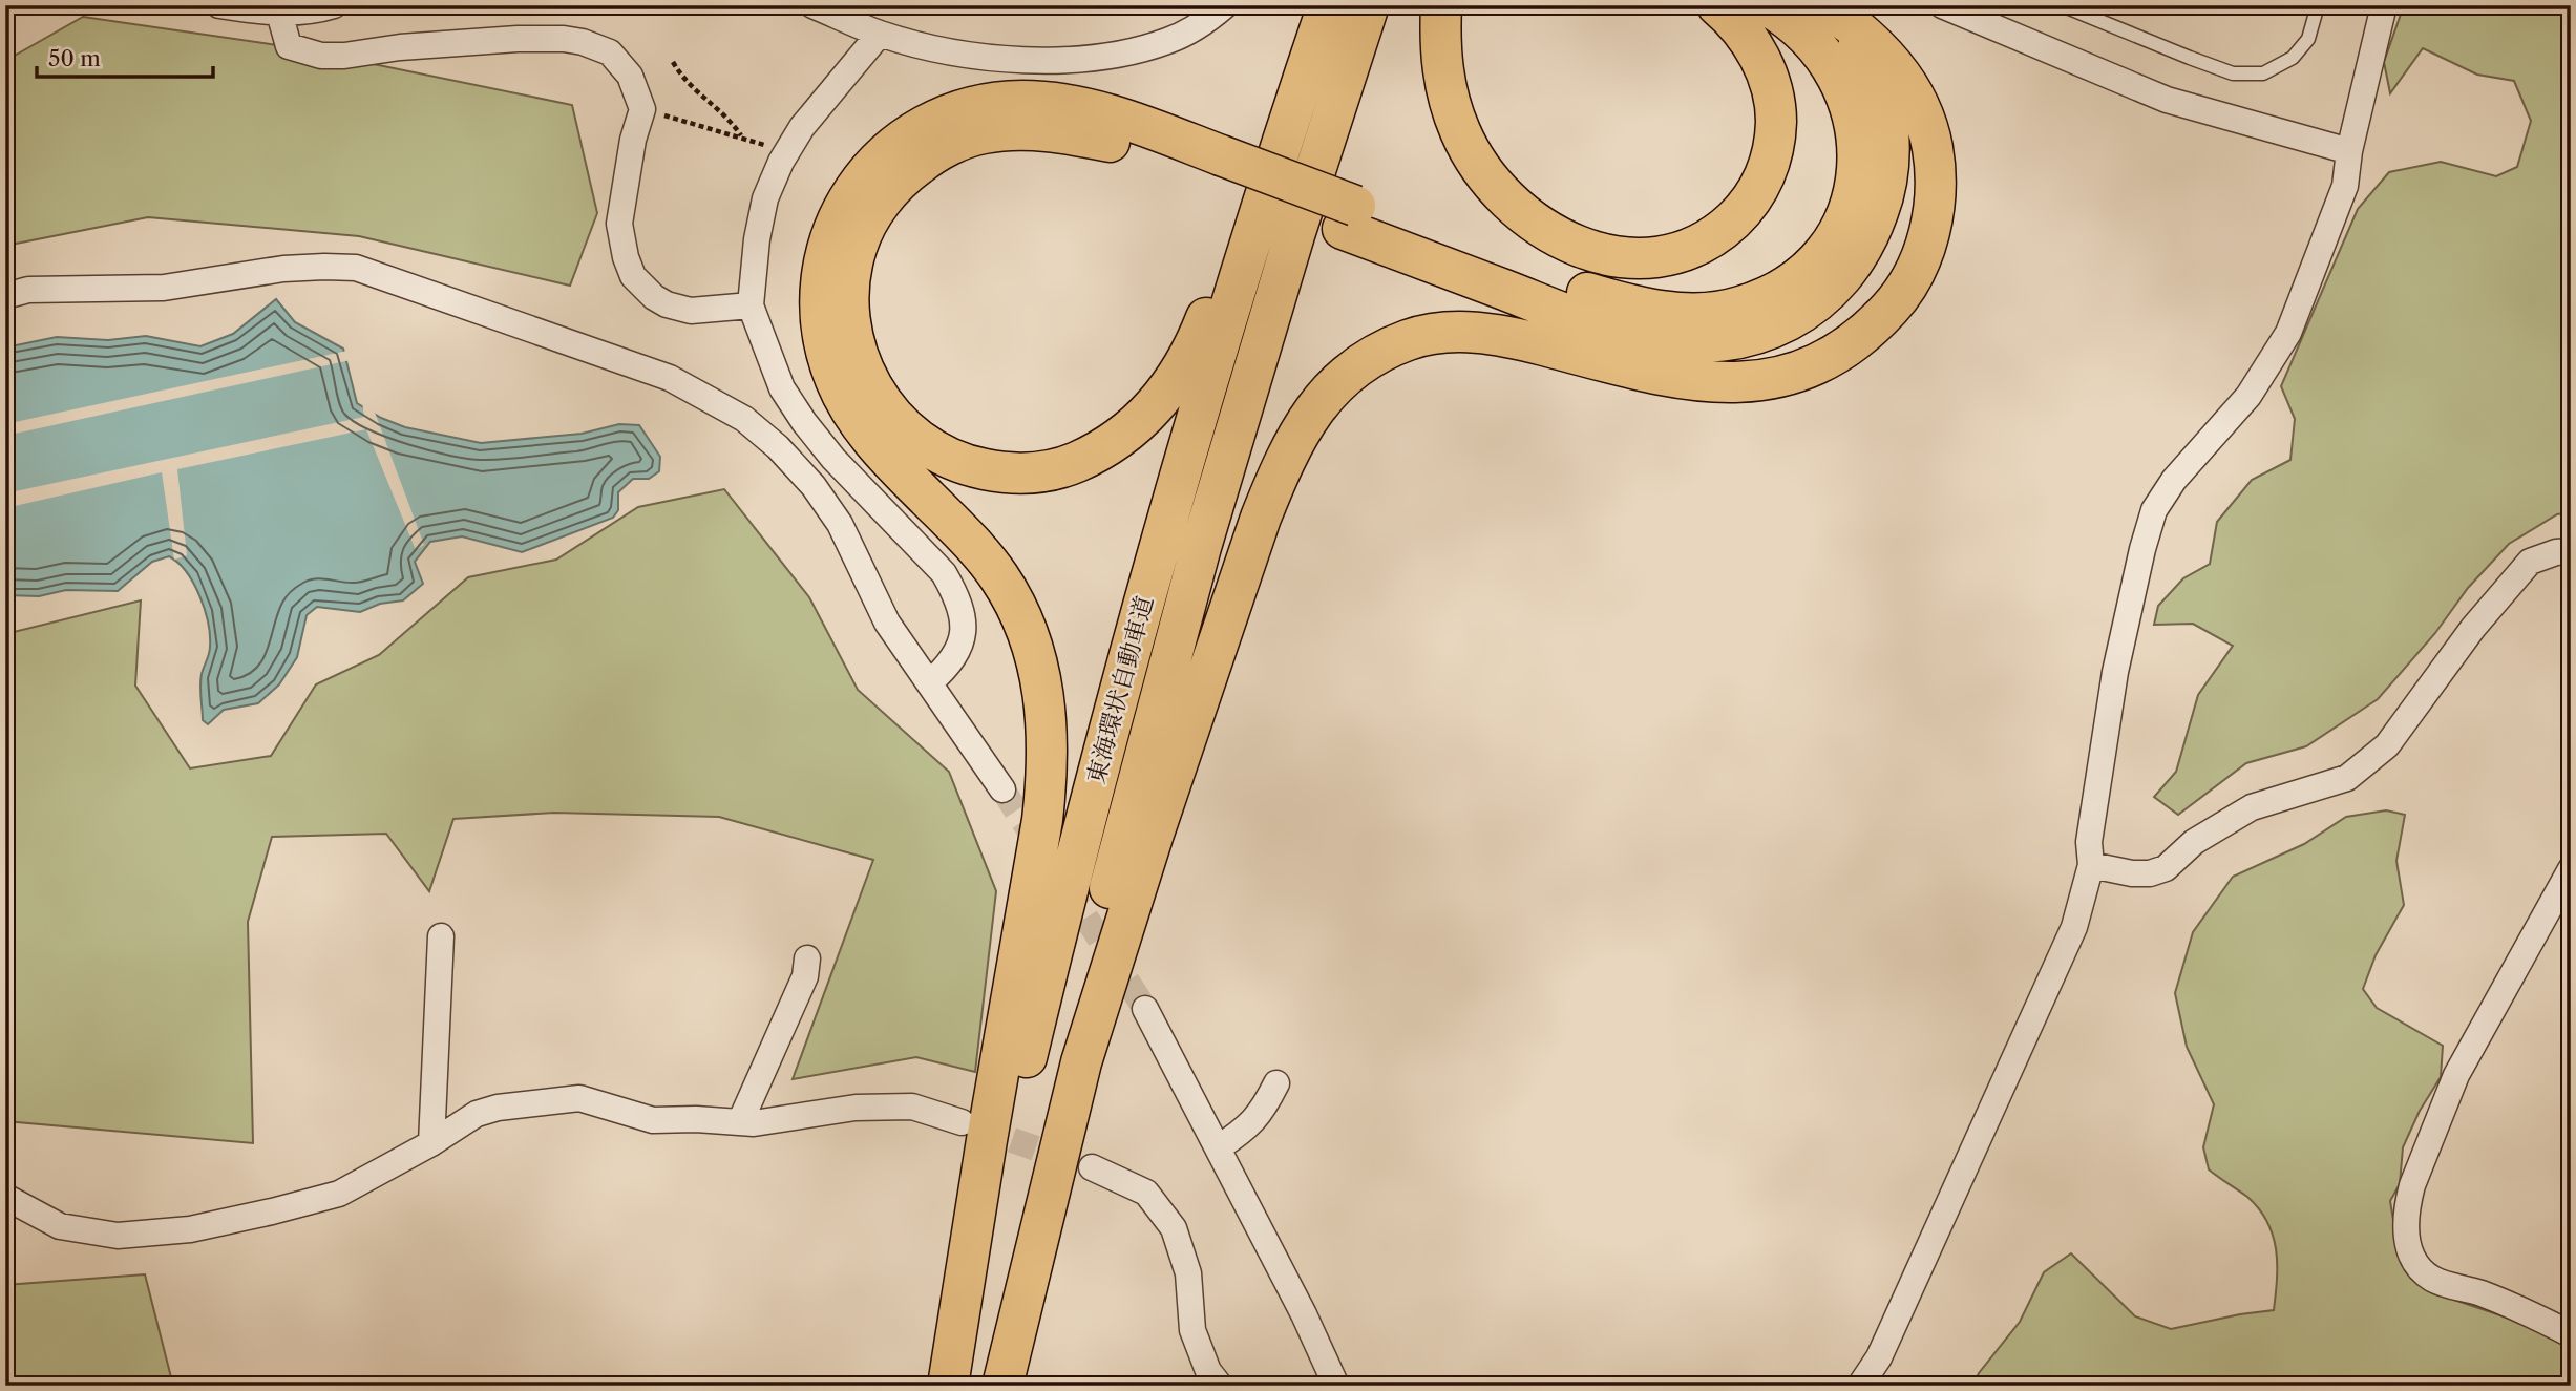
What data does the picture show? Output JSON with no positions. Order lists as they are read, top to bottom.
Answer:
{
  "streets": {
    "highway": ["東海環状自動車道"]
  },
  "scale_bar": "50 m"
}
